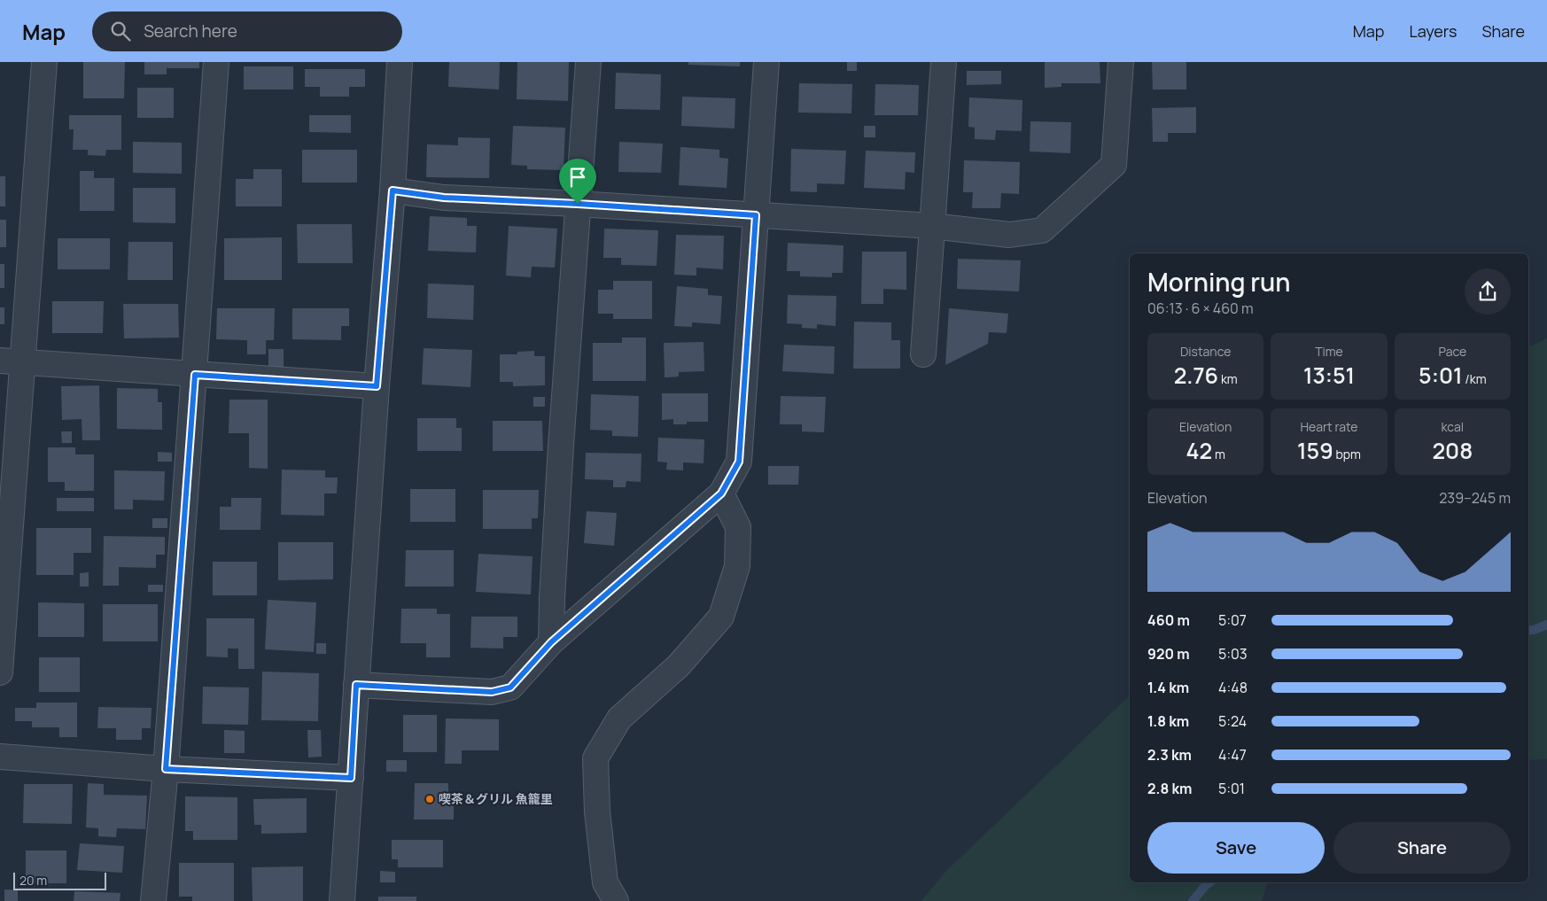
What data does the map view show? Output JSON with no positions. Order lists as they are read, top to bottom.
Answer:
{
  "places": ["喫茶＆グリル 魚籠里"],
  "scale_bar": "20 m",
  "page": {
    "header": "Map",
    "search": "Search here",
    "nav": ["Map", "Layers", "Share"],
    "heading": ["Morning run", "06:13 · 6 × 460 m"],
    "stats": [
      ["Distance", "2.76 km"],
      ["Time", "13:51"],
      ["Pace", "5:01 /km"],
      ["Elevation", "42 m"],
      ["Heart rate", "159 bpm"],
      ["kcal", "208"]
    ],
    "chart": ["Elevation", "239–245 m"],
    "list": [
      {
        "name": "460 m",
        "note": "5:07"
      },
      {
        "name": "920 m",
        "note": "5:03"
      },
      {
        "name": "1.4 km",
        "note": "4:48"
      },
      {
        "name": "1.8 km",
        "note": "5:24"
      },
      {
        "name": "2.3 km",
        "note": "4:47"
      },
      {
        "name": "2.8 km",
        "note": "5:01"
      }
    ],
    "buttons": ["Save", "Share"],
    "scale": "20 m"
  }
}
